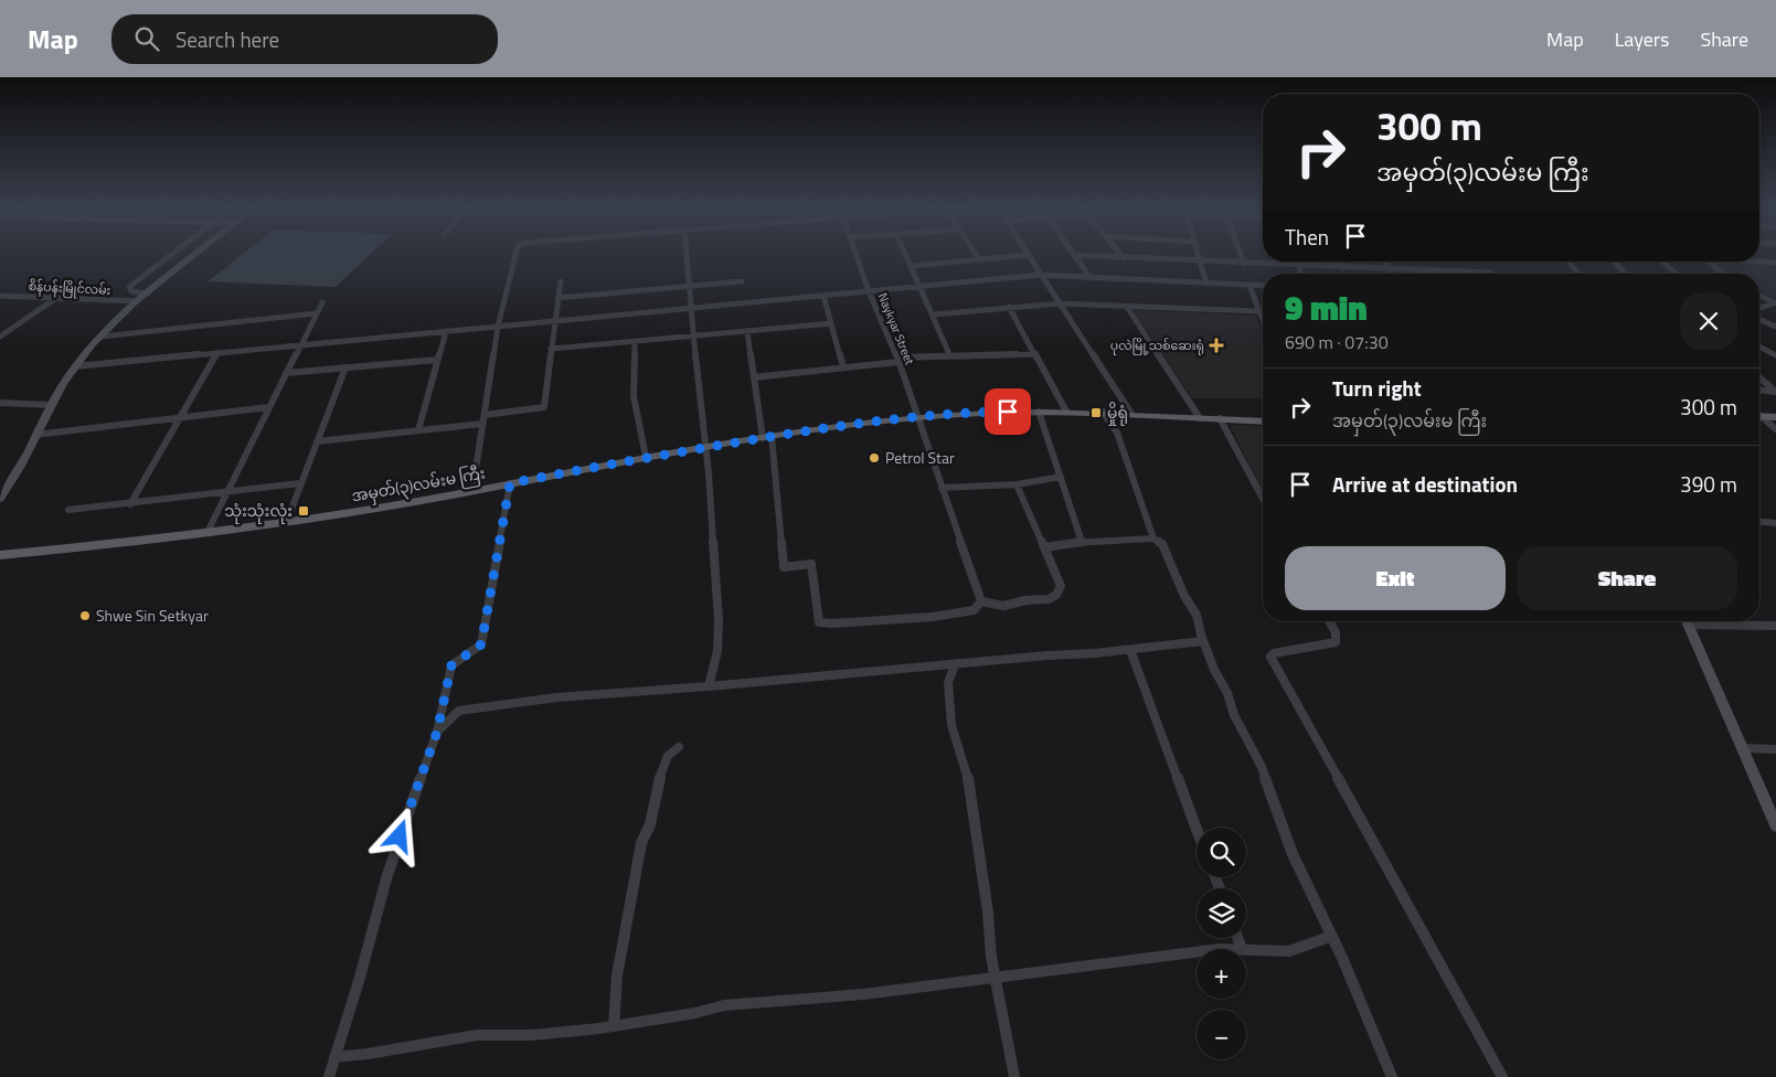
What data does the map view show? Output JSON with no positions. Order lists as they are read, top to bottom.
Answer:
{
  "streets": {
    "main road": ["အမှတ်(၃)လမ်းမ ကြီး"],
    "street": ["စိန်ပန်းမြိုင်လမ်း", "Naykyar Street"]
  },
  "crossings": [
    ["Naykyar Street", "အမှတ်(၃)လမ်းမ ကြီး"]
  ],
  "places": {
    "health": ["ပုလဲမြို့သစ်ဆေးရုံ"],
    "transit": ["မှိုရုံ", "သုံးသုံးလုံး"],
    "other": ["Petrol Star", "Shwe Sin Setkyar"]
  },
  "page": {
    "header": "Map",
    "search": "Search here",
    "nav": ["Map", "Layers", "Share"],
    "turn": ["300 m", "အမှတ်(၃)လမ်းမ ကြီး"],
    "then": "Then",
    "heading": ["9 min", "690 m · 07:30"],
    "list": [
      {
        "name": "Turn right",
        "note": "အမှတ်(၃)လမ်းမ ကြီး",
        "value": "300 m"
      },
      {
        "name": "Arrive at destination",
        "value": "390 m"
      }
    ],
    "buttons": ["Exit", "Share"],
    "map_buttons": ["+", "−"]
  }
}
